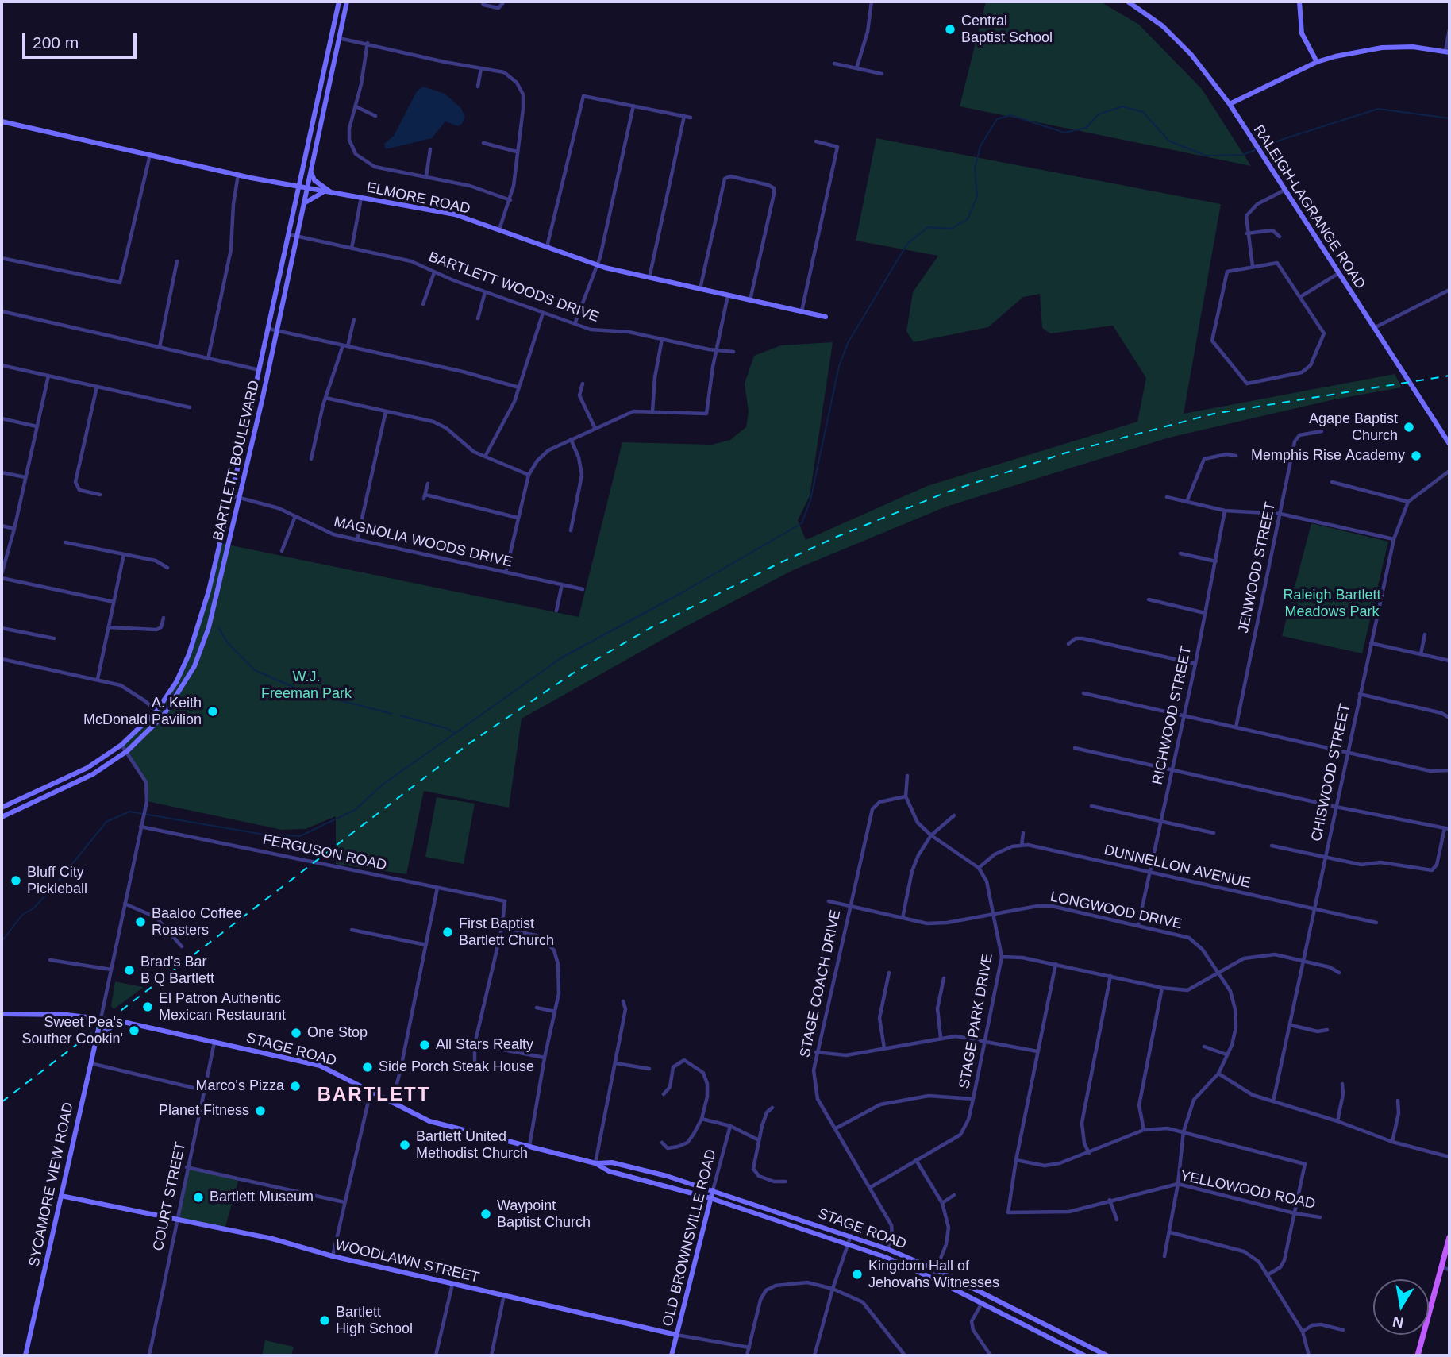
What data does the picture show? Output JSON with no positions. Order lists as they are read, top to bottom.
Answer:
{
  "streets": {
    "main road": [
      "ELMORE ROAD",
      "RALEIGH-LAGRANGE ROAD",
      "BARTLETT BOULEVARD",
      "STAGE ROAD",
      "SYCAMORE VIEW ROAD",
      "OLD BROWNSVILLE ROAD",
      "WOODLAWN STREET"
    ],
    "street": [
      "BARTLETT WOODS DRIVE",
      "MAGNOLIA WOODS DRIVE",
      "JENWOOD STREET",
      "RICHWOOD STREET",
      "CHISWOOD STREET",
      "FERGUSON ROAD",
      "DUNNELLON AVENUE",
      "LONGWOOD DRIVE",
      "STAGE COACH DRIVE",
      "STAGE PARK DRIVE",
      "YELLOWOOD ROAD",
      "COURT STREET"
    ]
  },
  "crossings": [
    ["ELMORE ROAD", "BARTLETT BOULEVARD"],
    ["BARTLETT WOODS DRIVE", "BARTLETT BOULEVARD"],
    ["BARTLETT BOULEVARD", "MAGNOLIA WOODS DRIVE"],
    ["RICHWOOD STREET", "DUNNELLON AVENUE"],
    ["RICHWOOD STREET", "LONGWOOD DRIVE"],
    ["CHISWOOD STREET", "DUNNELLON AVENUE"],
    ["DUNNELLON AVENUE", "STAGE PARK DRIVE"],
    ["LONGWOOD DRIVE", "STAGE COACH DRIVE"],
    ["LONGWOOD DRIVE", "STAGE PARK DRIVE"],
    ["STAGE COACH DRIVE", "STAGE PARK DRIVE"],
    ["STAGE COACH DRIVE", "STAGE ROAD"],
    ["STAGE ROAD", "SYCAMORE VIEW ROAD"],
    ["STAGE ROAD", "COURT STREET"],
    ["STAGE ROAD", "OLD BROWNSVILLE ROAD"],
    ["SYCAMORE VIEW ROAD", "WOODLAWN STREET"],
    ["COURT STREET", "WOODLAWN STREET"],
    ["OLD BROWNSVILLE ROAD", "WOODLAWN STREET"]
  ],
  "districts": ["BARTLETT"],
  "parks": ["Raleigh Bartlett Meadows Park", "W.J. Freeman Park"],
  "places": [
    "Central Baptist School",
    "Agape Baptist Church",
    "Memphis Rise Academy",
    "A. Keith McDonald Pavilion",
    "Bluff City Pickleball",
    "Baaloo Coffee Roasters",
    "First Baptist Bartlett Church",
    "Brad's Bar B Q Bartlett",
    "El Patron Authentic Mexican Restaurant",
    "Sweet Pea's Souther Cookin'",
    "One Stop",
    "All Stars Realty",
    "Side Porch Steak House",
    "Marco's Pizza",
    "Planet Fitness",
    "Bartlett United Methodist Church",
    "Bartlett Museum",
    "Waypoint Baptist Church",
    "Kingdom Hall of Jehovahs Witnesses",
    "Bartlett High School"
  ],
  "scale_bar": "200 m",
  "north": "bottom"
}
